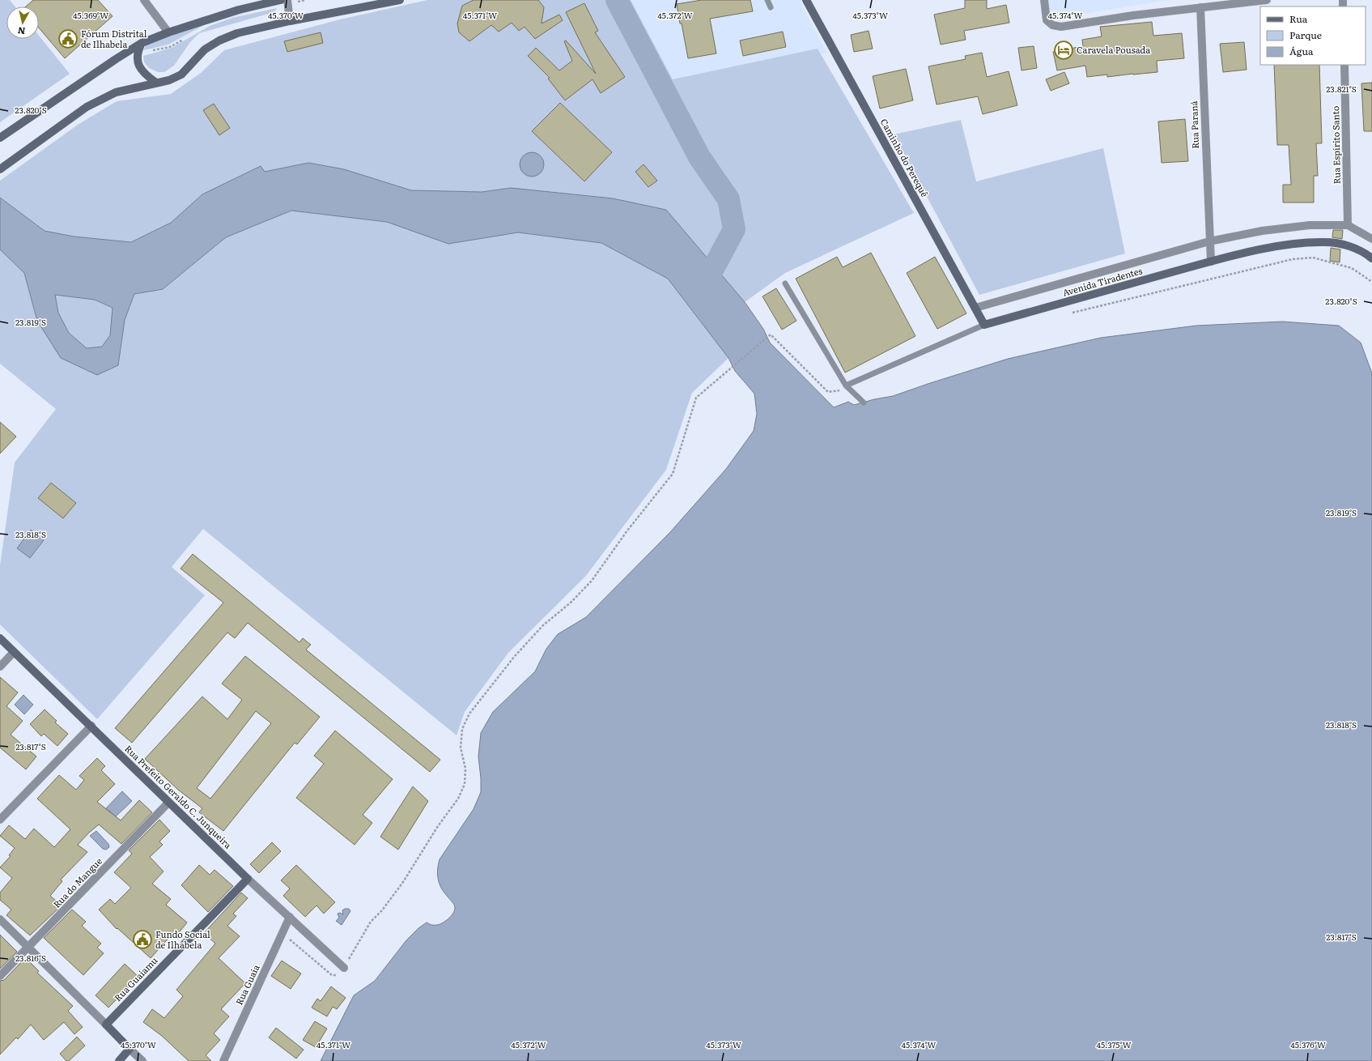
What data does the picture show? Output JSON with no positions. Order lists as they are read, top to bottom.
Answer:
{
  "streets": {
    "main road": [
      "Caminho do Perequê",
      "Avenida Tiradentes",
      "Rua Prefeito Geraldo C. Junqueira",
      "Rua Guaiamu"
    ],
    "street": [
      "Rua Paraná",
      "Rua Espírito Santo",
      "Rua do Mangue",
      "Rua Guaia"
    ]
  },
  "crossings": [
    ["Rua Paraná", "Avenida Tiradentes"],
    ["Rua Espírito Santo", "Avenida Tiradentes"],
    ["Caminho do Perequê", "Avenida Tiradentes"],
    ["Rua Prefeito Geraldo C. Junqueira", "Rua do Mangue"],
    ["Rua Prefeito Geraldo C. Junqueira", "Rua Guaiamu"],
    ["Rua Prefeito Geraldo C. Junqueira", "Rua Guaia"]
  ],
  "places": {
    "public building": ["Fórum Distrital de Ilhabela", "Fundo Social de Ilhabela"],
    "hotel": ["Caravela Pousada"]
  },
  "legend": ["Rua", "Parque", "Água"],
  "north": "bottom",
  "coordinates": [
    "45.369°W",
    "45.370°W",
    "45.371°W",
    "45.372°W",
    "45.373°W",
    "45.374°W",
    "23.821°S",
    "23.820°S",
    "23.819°S",
    "23.818°S",
    "23.817°S",
    "23.816°S",
    "45.375°W",
    "45.376°W"
  ]
}
